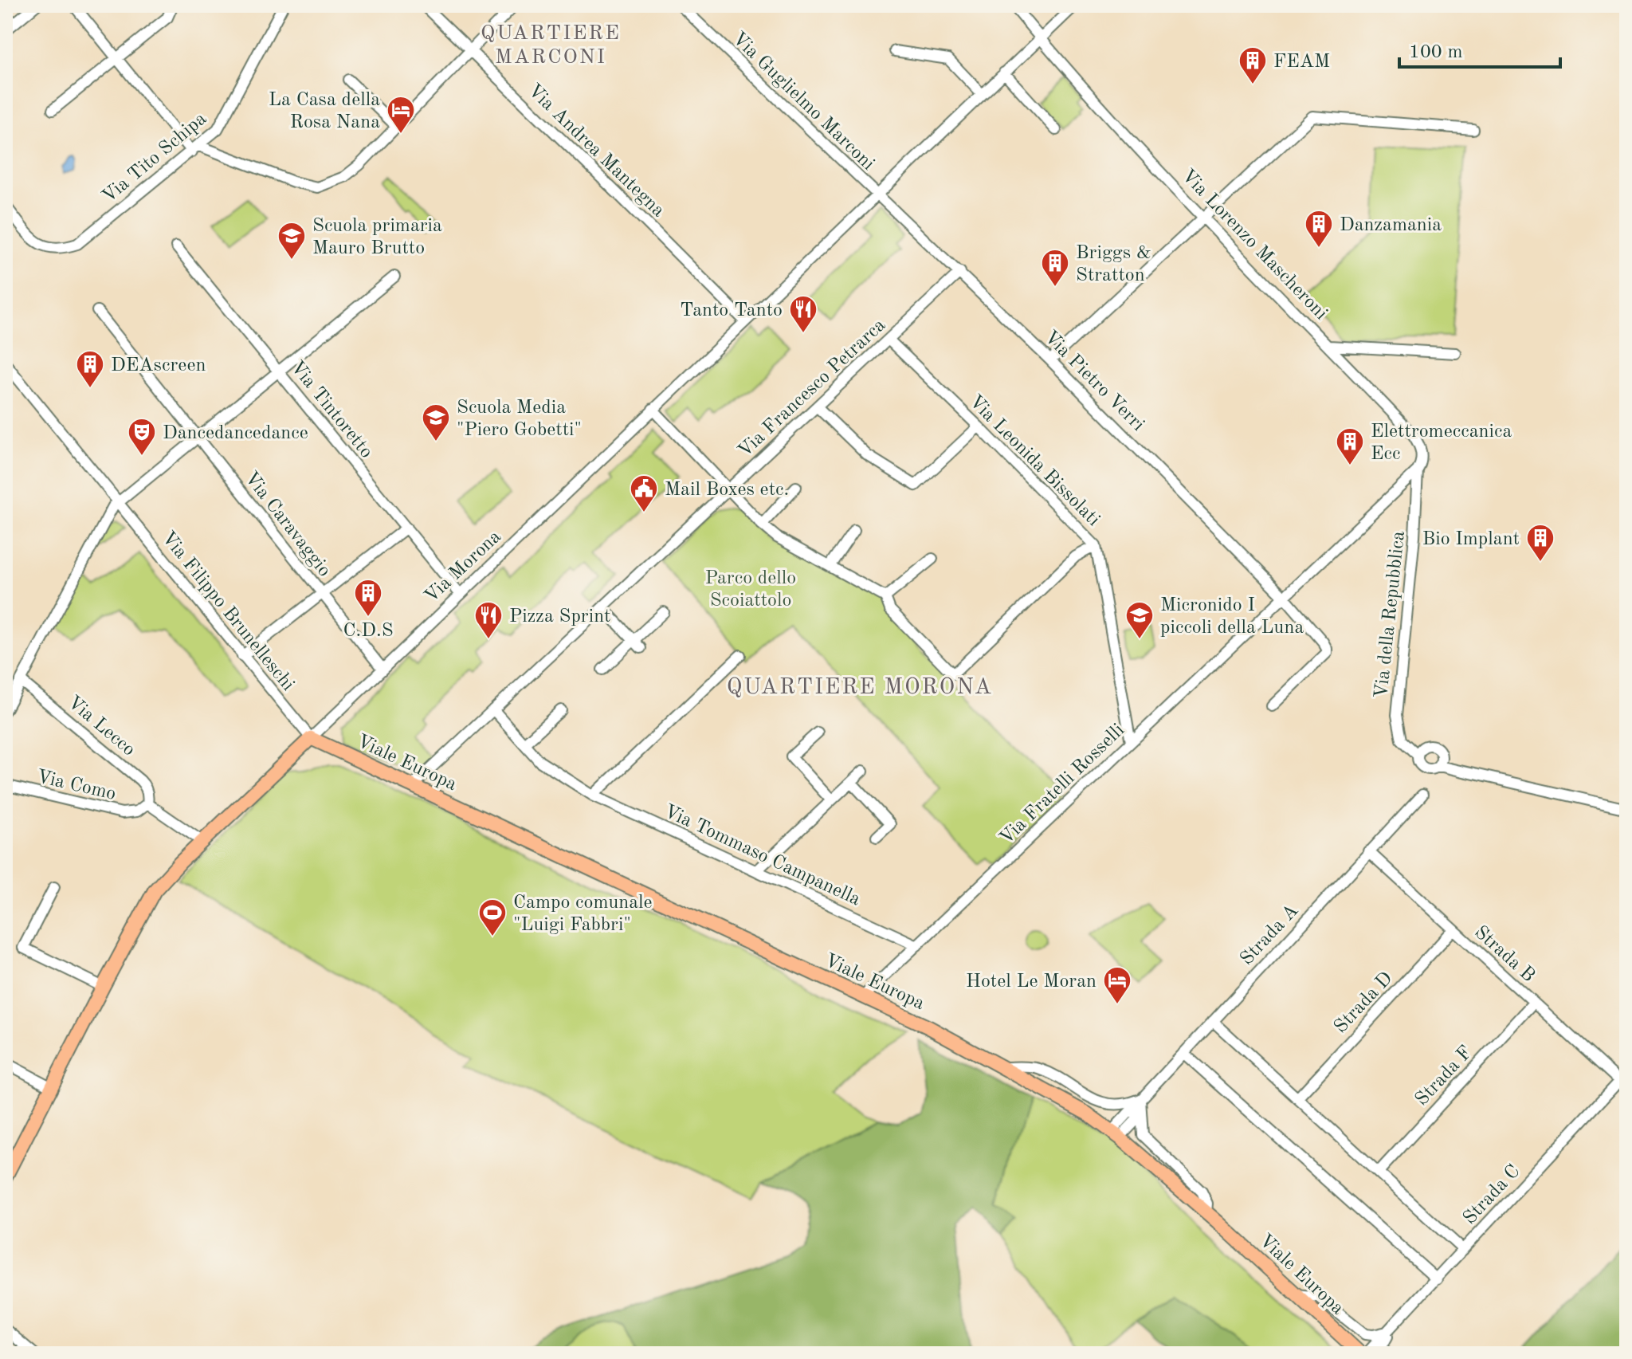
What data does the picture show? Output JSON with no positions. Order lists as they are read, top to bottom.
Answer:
{
  "streets": {
    "main road": ["Via Morona", "Viale Europa"],
    "street": [
      "Via Guglielmo Marconi",
      "Via Andrea Mantegna",
      "Via Tito Schipa",
      "Via Lorenzo Mascheroni",
      "Via Pietro Verri",
      "Via Francesco Petrarca",
      "Via Tintoretto",
      "Via Leonida Bissolati",
      "Via Caravaggio",
      "Via Filippo Brunelleschi",
      "Via della Repubblica",
      "Via Lecco",
      "Via Fratelli Rosselli",
      "Via Como",
      "Via Tommaso Campanella",
      "Strada A",
      "Strada B",
      "Strada D",
      "Strada F",
      "Strada C"
    ]
  },
  "crossings": [
    ["Via Guglielmo Marconi", "Via Pietro Verri"],
    ["Via Guglielmo Marconi", "Via Morona"],
    ["Via Andrea Mantegna", "Via Morona"],
    ["Via Lorenzo Mascheroni", "Via Morona"],
    ["Via Lorenzo Mascheroni", "Via della Repubblica"],
    ["Via Lorenzo Mascheroni", "Via Fratelli Rosselli"],
    ["Via Pietro Verri", "Via Francesco Petrarca"],
    ["Via Pietro Verri", "Via Morona"],
    ["Via Pietro Verri", "Via Fratelli Rosselli"],
    ["Via Francesco Petrarca", "Via Leonida Bissolati"],
    ["Via Francesco Petrarca", "Viale Europa"],
    ["Via Francesco Petrarca", "Via Tommaso Campanella"],
    ["Via Tintoretto", "Via Morona"],
    ["Via Leonida Bissolati", "Via Fratelli Rosselli"],
    ["Via Caravaggio", "Via Morona"],
    ["Via Morona", "Via Filippo Brunelleschi"],
    ["Via Morona", "Viale Europa"],
    ["Via Filippo Brunelleschi", "Viale Europa"],
    ["Via della Repubblica", "Via Fratelli Rosselli"],
    ["Via Lecco", "Via Como"],
    ["Viale Europa", "Via Fratelli Rosselli"],
    ["Viale Europa", "Strada A"],
    ["Viale Europa", "Strada C"],
    ["Via Fratelli Rosselli", "Via Tommaso Campanella"],
    ["Strada A", "Strada B"],
    ["Strada B", "Strada D"],
    ["Strada B", "Strada F"],
    ["Strada B", "Strada C"]
  ],
  "districts": ["QUARTIERE MARCONI", "QUARTIERE MORONA"],
  "parks": ["Parco dello Scoiattolo"],
  "places": {
    "building": [
      "FEAM",
      "Danzamania",
      "Briggs & Stratton",
      "DEAscreen",
      "Elettromeccanica Ecc",
      "Bio Implant",
      "C.D.S"
    ],
    "hotel": ["La Casa della Rosa Nana", "Hotel Le Moran"],
    "school or university": ["Scuola primaria Mauro Brutto", "Scuola Media \"Piero Gobetti\"", "Micronido I piccoli della Luna"],
    "restaurant": ["Tanto Tanto", "Pizza Sprint"],
    "theatre": ["Dancedancedance"],
    "public building": ["Mail Boxes etc."],
    "sports": ["Campo comunale \"Luigi Fabbri\""]
  },
  "scale_bar": "100 m"
}
